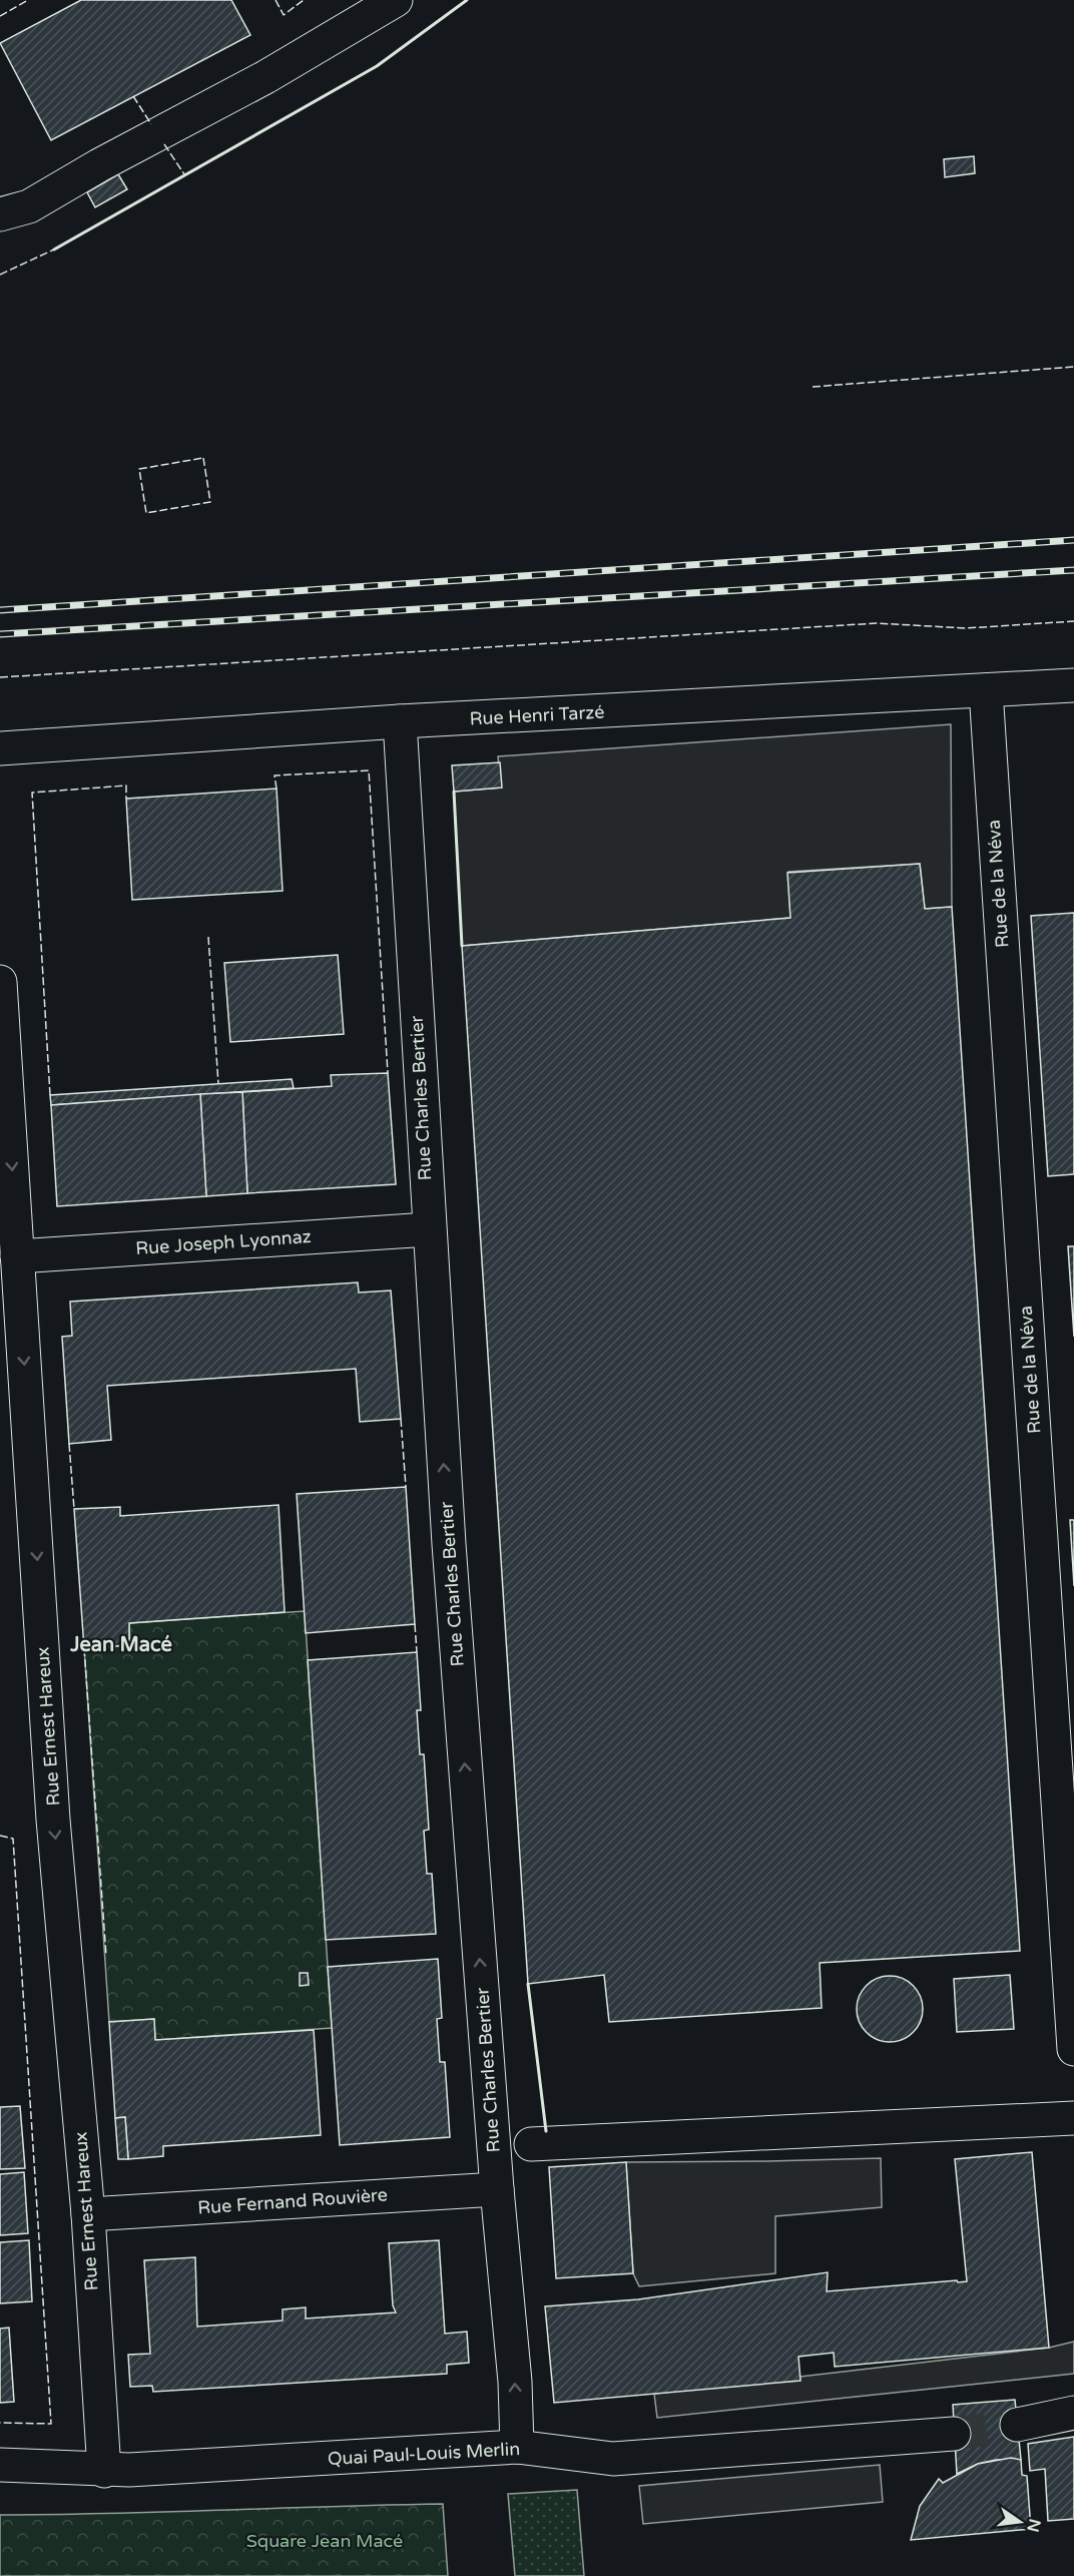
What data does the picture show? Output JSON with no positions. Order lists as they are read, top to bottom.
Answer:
{
  "streets": {
    "street": [
      "Rue Henri Tarzé",
      "Rue de la Néva",
      "Rue Charles Bertier",
      "Rue Joseph Lyonnaz",
      "Rue Ernest Hareux",
      "Rue Fernand Rouvière",
      "Quai Paul-Louis Merlin"
    ]
  },
  "crossings": [
    ["Rue Henri Tarzé", "Rue de la Néva"],
    ["Rue Henri Tarzé", "Rue Charles Bertier"],
    ["Rue Charles Bertier", "Rue Joseph Lyonnaz"],
    ["Rue Charles Bertier", "Rue Fernand Rouvière"],
    ["Rue Charles Bertier", "Quai Paul-Louis Merlin"],
    ["Rue Joseph Lyonnaz", "Rue Ernest Hareux"],
    ["Rue Ernest Hareux", "Rue Fernand Rouvière"],
    ["Rue Ernest Hareux", "Quai Paul-Louis Merlin"]
  ],
  "one_way": ["Rue Charles Bertier", "Rue Ernest Hareux"],
  "districts": ["Jean Macé"],
  "parks": ["Square Jean Macé"],
  "north": "right"
}
